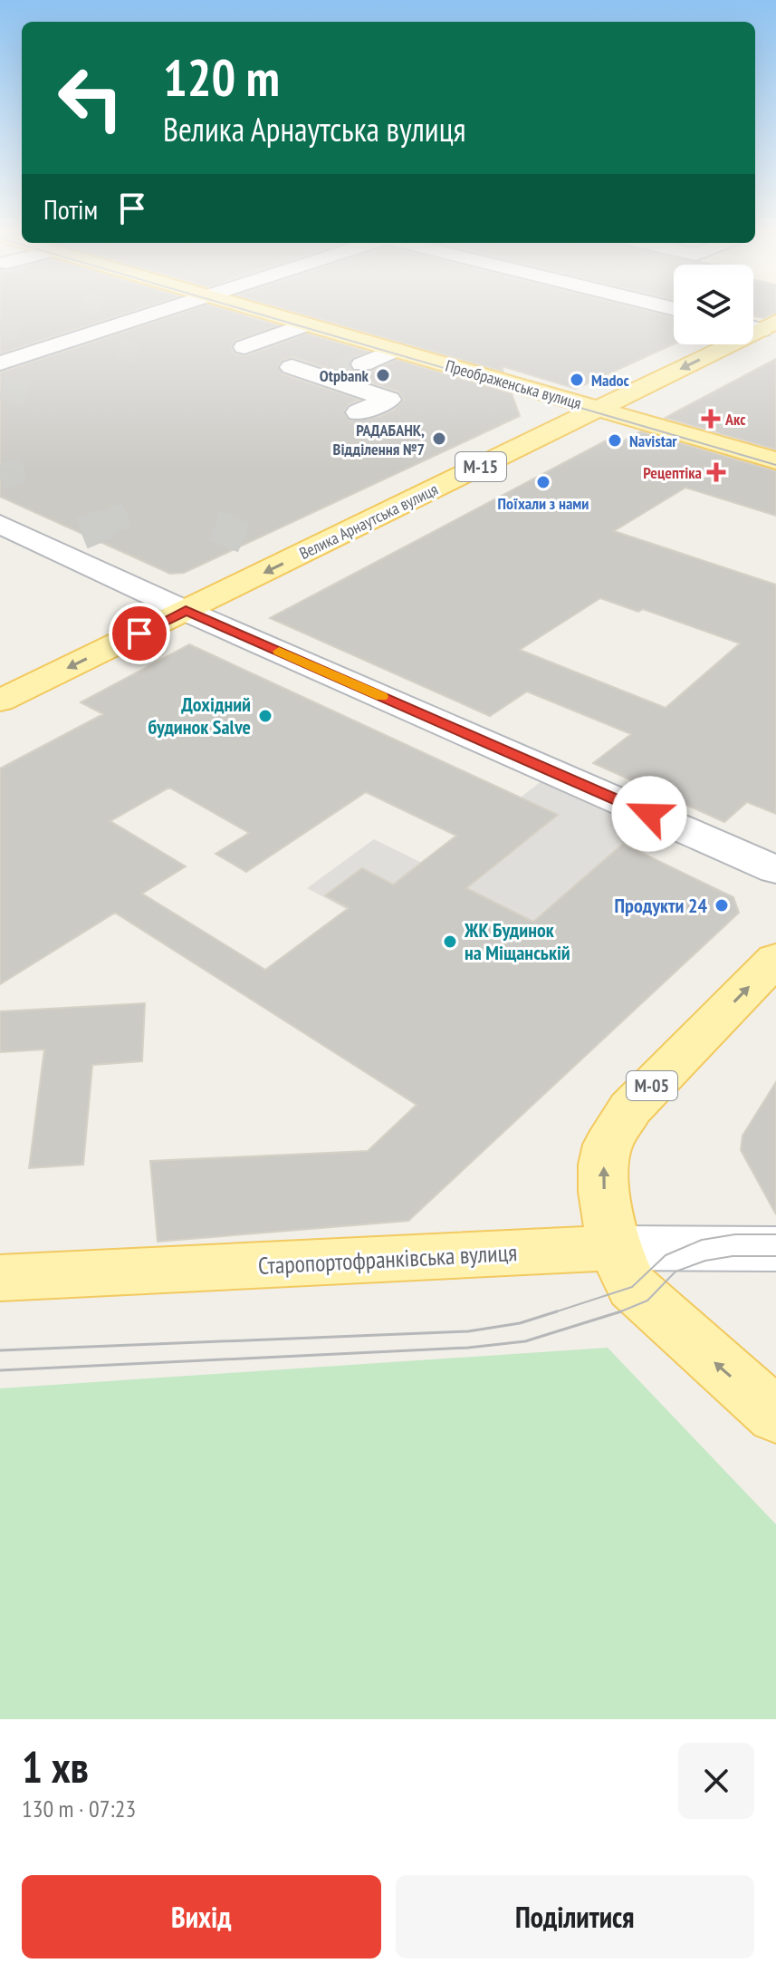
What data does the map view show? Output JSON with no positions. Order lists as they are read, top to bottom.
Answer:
{
  "streets": {
    "main road": [
      "Преображенська вулиця",
      "М-15",
      "Велика Арнаутська вулиця",
      "М-05",
      "Старопортофранківська вулиця"
    ]
  },
  "crossings": [
    ["Преображенська вулиця", "Велика Арнаутська вулиця"],
    ["М-05", "Старопортофранківська вулиця"]
  ],
  "one_way": ["Велика Арнаутська вулиця"],
  "places": {
    "other": [
      "Otpbank",
      "Madoc",
      "РАДАБАНК, Відділення №7",
      "Navistar",
      "Поїхали з нами",
      "Дохідний будинок Salve",
      "Продукти 24",
      "ЖК Будинок на Міщанській"
    ],
    "health": ["Акс", "Рецептіка"]
  },
  "page": {
    "turn": ["120 m", "Велика Арнаутська вулиця"],
    "then": "Потім",
    "heading": ["1 хв", "130 m · 07:23"],
    "buttons": ["Вихід", "Поділитися"]
  }
}
